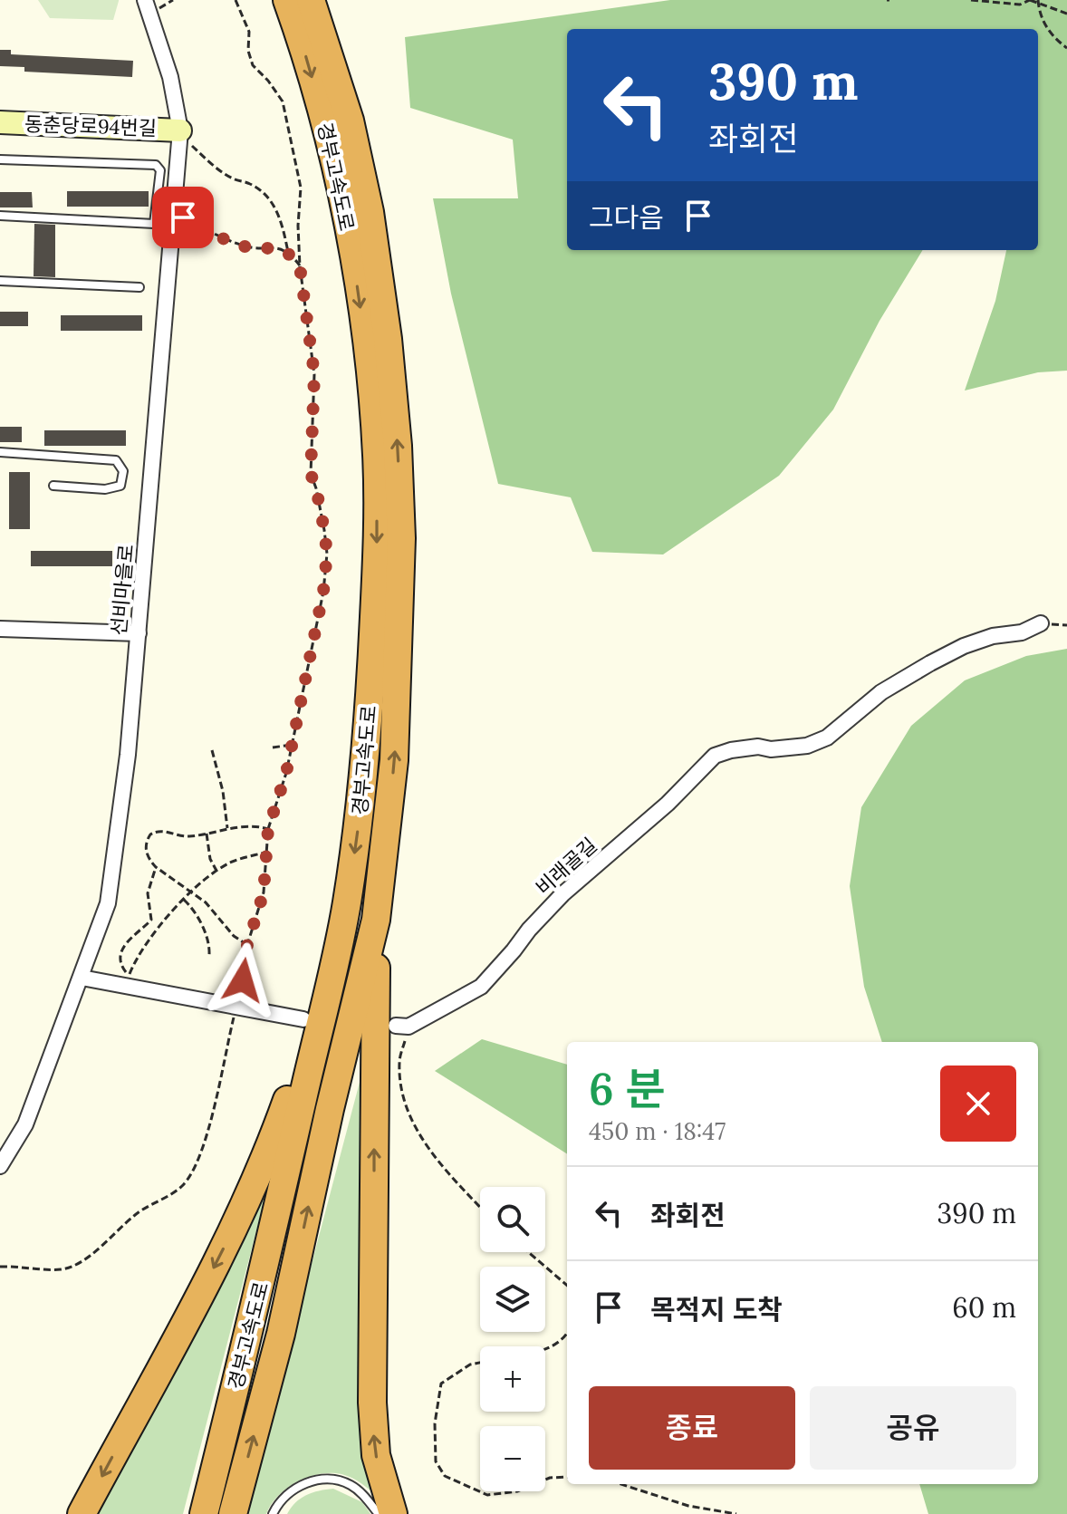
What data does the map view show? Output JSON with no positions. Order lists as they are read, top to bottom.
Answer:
{
  "streets": {
    "highway": ["경부고속도로"],
    "main road": ["동춘당로94번길"],
    "street": ["선비마을로", "비래골길"]
  },
  "crossings": [
    ["동춘당로94번길", "선비마을로"]
  ],
  "page": {
    "turn": ["390 m", "좌회전"],
    "then": "그다음",
    "heading": ["6 분", "450 m · 18:47"],
    "list": [
      {
        "name": "좌회전",
        "value": "390 m"
      },
      {
        "name": "목적지 도착",
        "value": "60 m"
      }
    ],
    "map_buttons": ["+", "−"],
    "buttons": ["종료", "공유"]
  }
}
